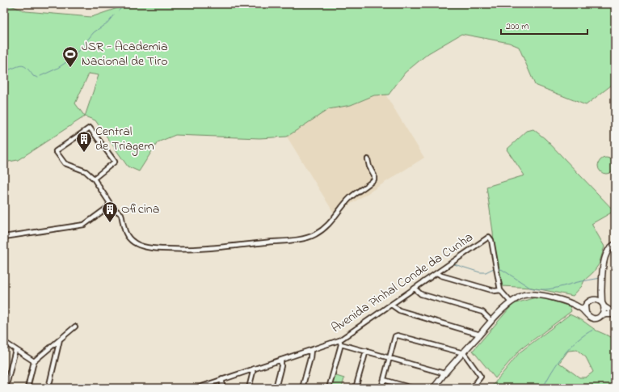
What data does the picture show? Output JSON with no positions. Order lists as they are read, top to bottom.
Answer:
{
  "streets": {
    "street": ["Avenida Pinhal Conde da Cunha"]
  },
  "places": {
    "sports": ["JSR - Academia Nacional de Tiro"],
    "building": ["Central de Triagem", "Oficina"]
  },
  "scale_bar": "200 m"
}
